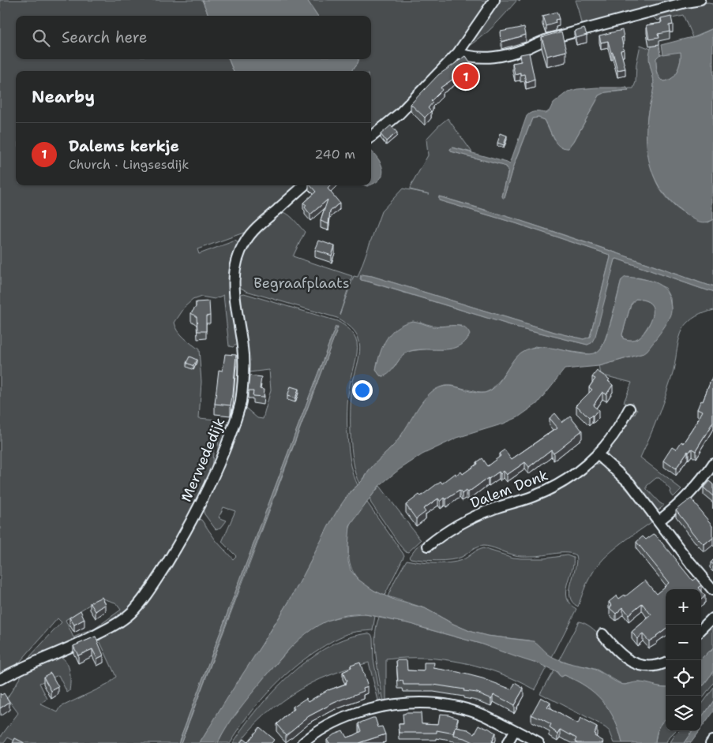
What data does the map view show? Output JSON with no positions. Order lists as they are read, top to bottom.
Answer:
{
  "streets": {
    "street": ["Merwededijk", "Dalem Donk"]
  },
  "parks": ["Begraafplaats"],
  "page": {
    "search": "Search here",
    "pins": "1",
    "heading": "Nearby",
    "list": [
      {
        "mark": "1",
        "name": "Dalems kerkje",
        "note": "Church · Lingsesdijk",
        "value": "240 m"
      }
    ],
    "map_buttons": ["+", "−"]
  }
}
